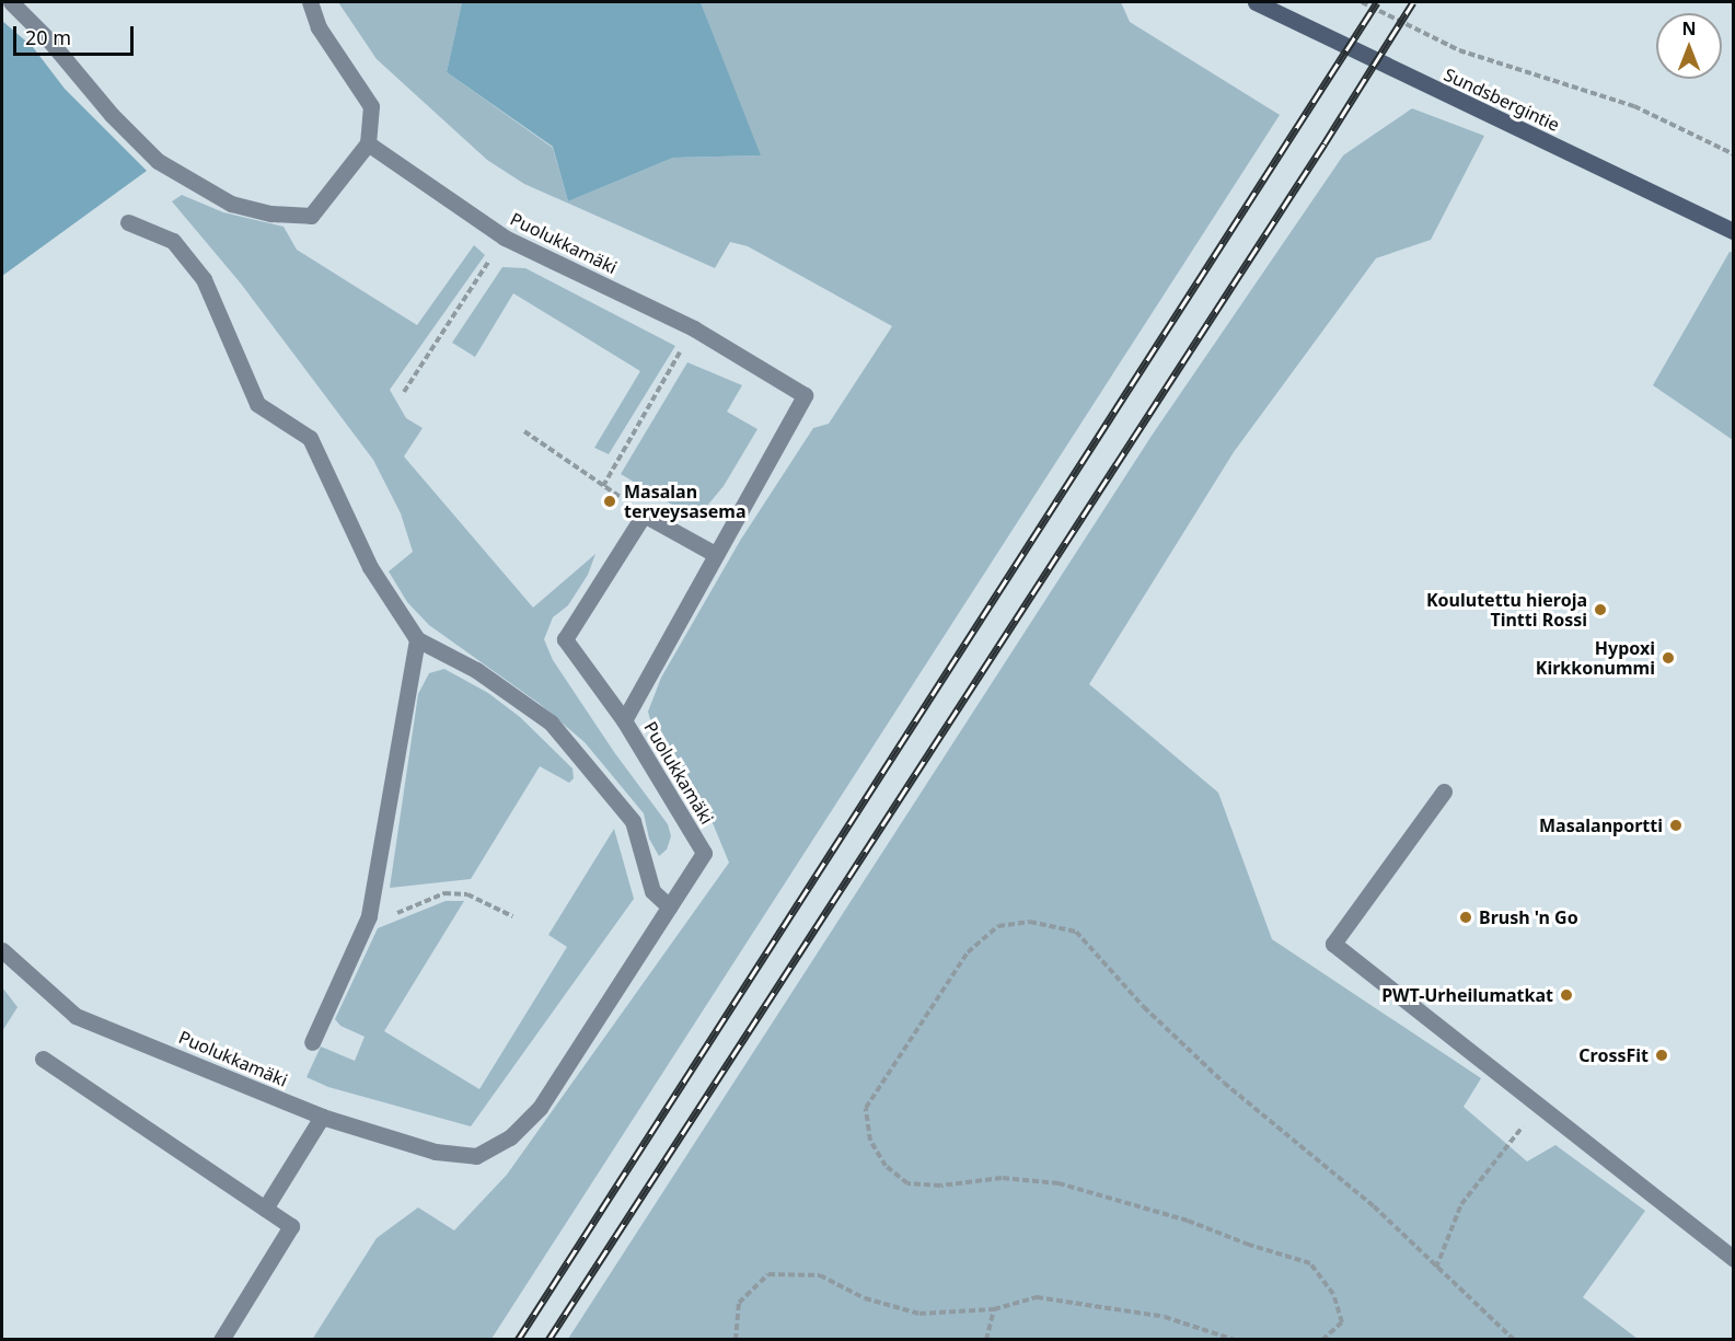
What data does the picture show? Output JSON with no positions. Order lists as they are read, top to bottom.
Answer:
{
  "streets": {
    "main road": ["Sundsbergintie"],
    "street": ["Puolukkamäki"]
  },
  "places": [
    "Masalan terveysasema",
    "Koulutettu hieroja Tintti Rossi",
    "Hypoxi Kirkkonummi",
    "Masalanportti",
    "Brush 'n Go",
    "PWT-Urheilumatkat",
    "CrossFit"
  ],
  "scale_bar": "20 m",
  "north": "top"
}
